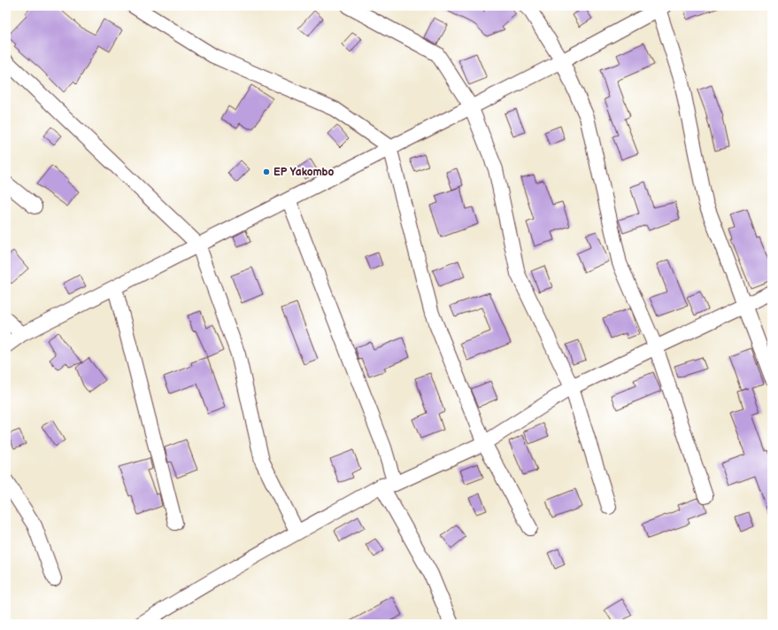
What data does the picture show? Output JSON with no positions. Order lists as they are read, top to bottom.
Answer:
{
  "places": ["EP Yakombo"]
}
